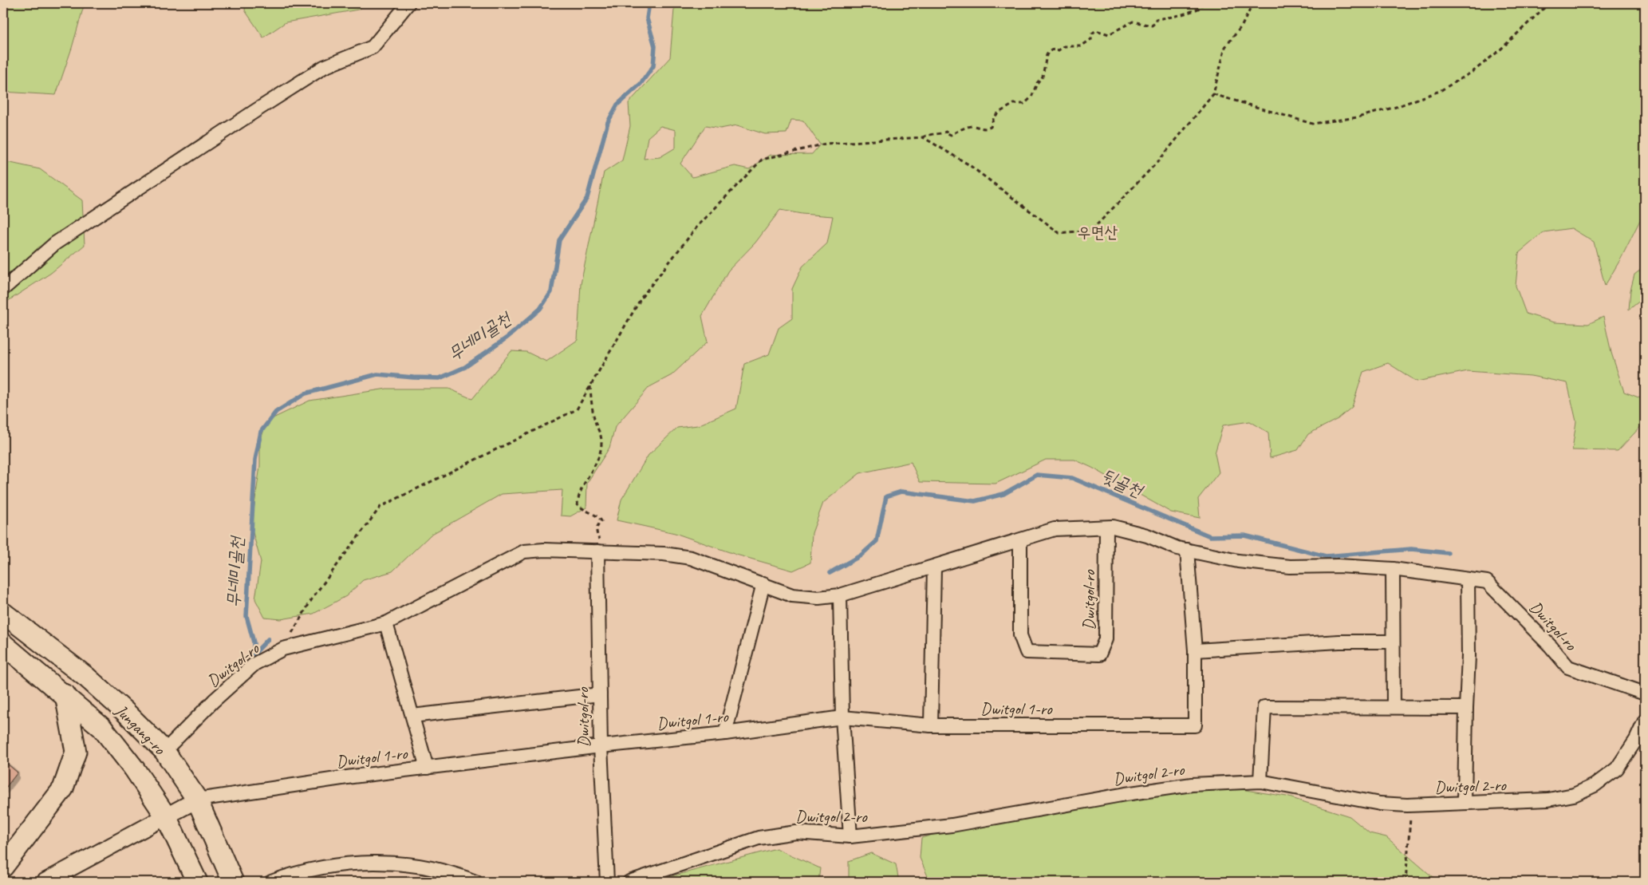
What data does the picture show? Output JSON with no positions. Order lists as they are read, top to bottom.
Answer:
{
  "streets": {
    "main road": ["Jungang-ro"],
    "street": ["Dwitgol-ro", "Dwitgol 1-ro", "Dwitgol 2-ro"]
  },
  "crossings": [
    ["Dwitgol-ro", "Dwitgol 1-ro"],
    ["Dwitgol-ro", "Jungang-ro"],
    ["Dwitgol 1-ro", "Jungang-ro"]
  ],
  "water": ["무네미골천", "뒷골천"],
  "parks": ["우면산"]
}
